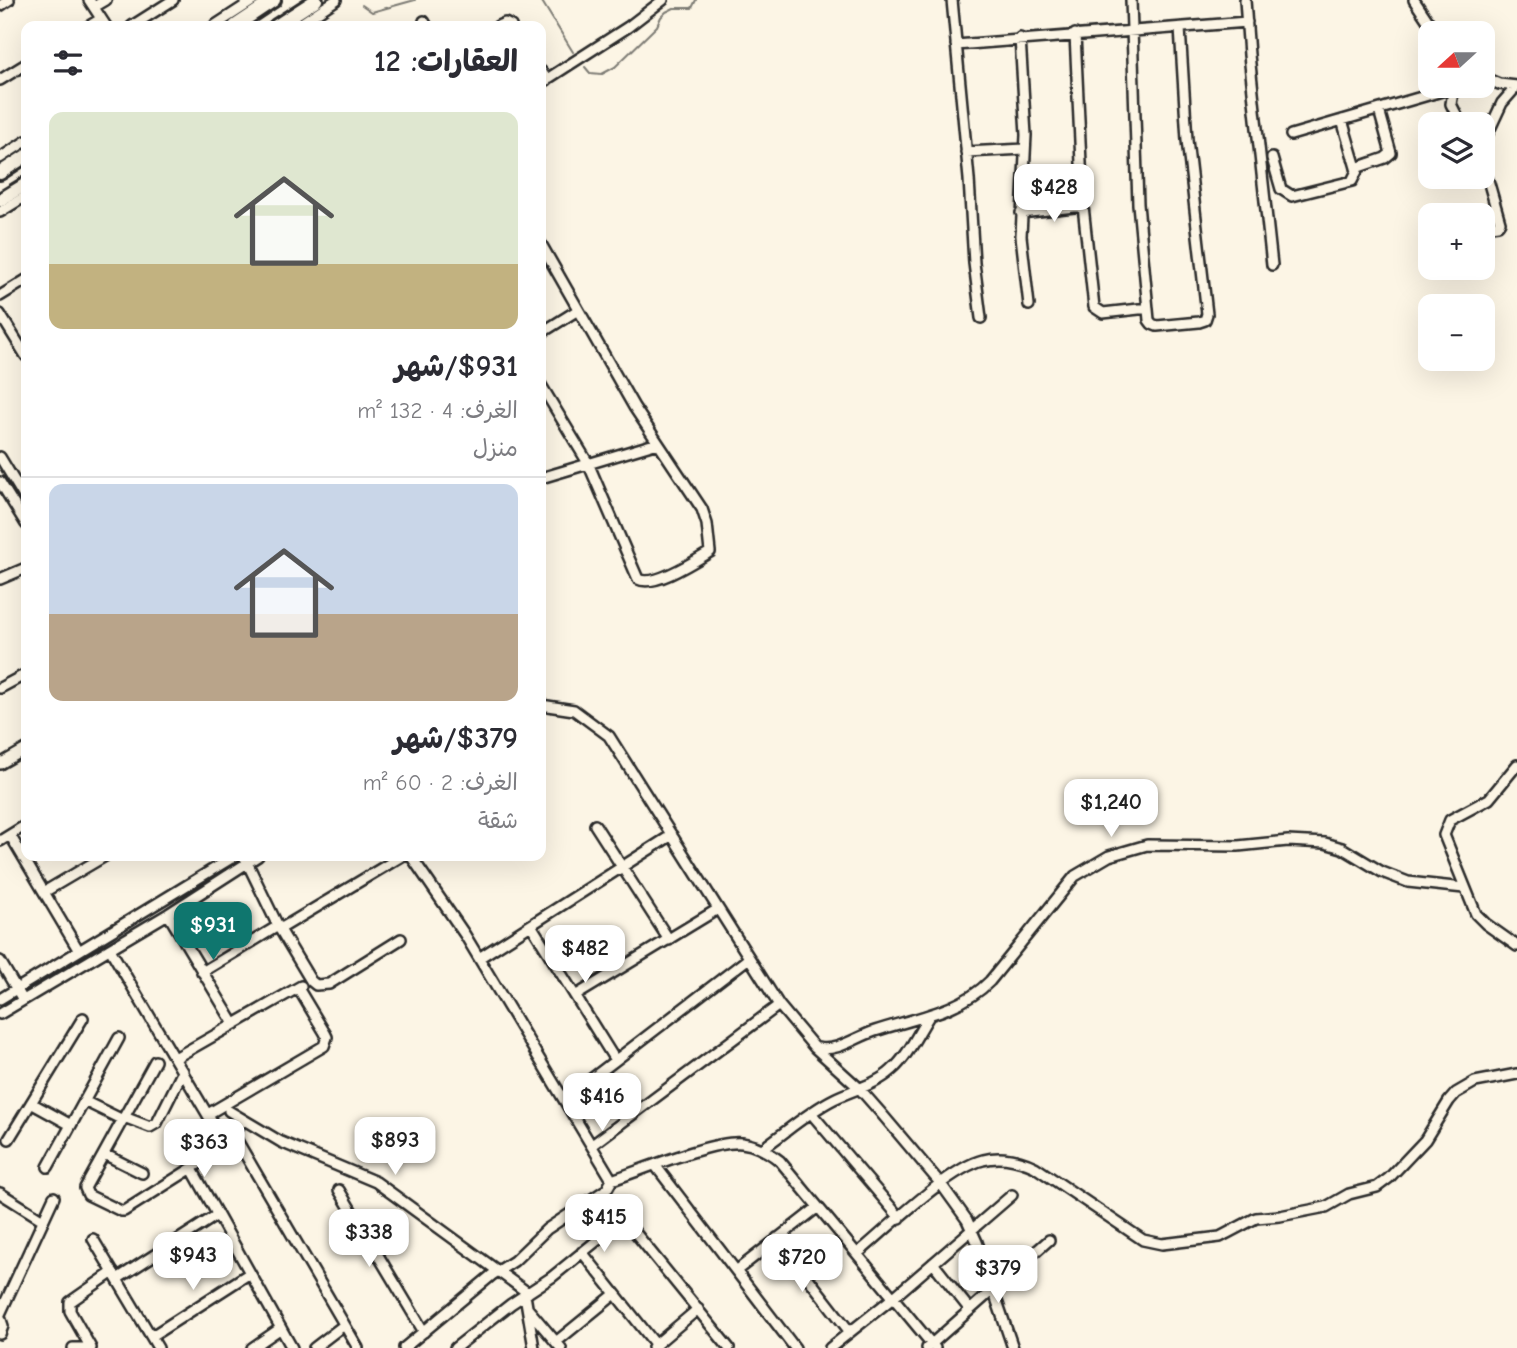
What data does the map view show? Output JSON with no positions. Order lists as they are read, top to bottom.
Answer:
{
  "north": "left",
  "page": {
    "map_buttons": ["+", "−"],
    "heading": "العقارات: 12",
    "list": [
      {
        "name": "$931/شهر",
        "note": "الغرف: 4 · 132 m² · منزل"
      },
      {
        "name": "$379/شهر",
        "note": "الغرف: 2 · 60 m² · شقة"
      }
    ],
    "price": [
      "$428",
      "$1,240",
      "$931",
      "$482",
      "$416",
      "$893",
      "$363",
      "$415",
      "$338",
      "$943",
      "$720",
      "$379"
    ]
  }
}
